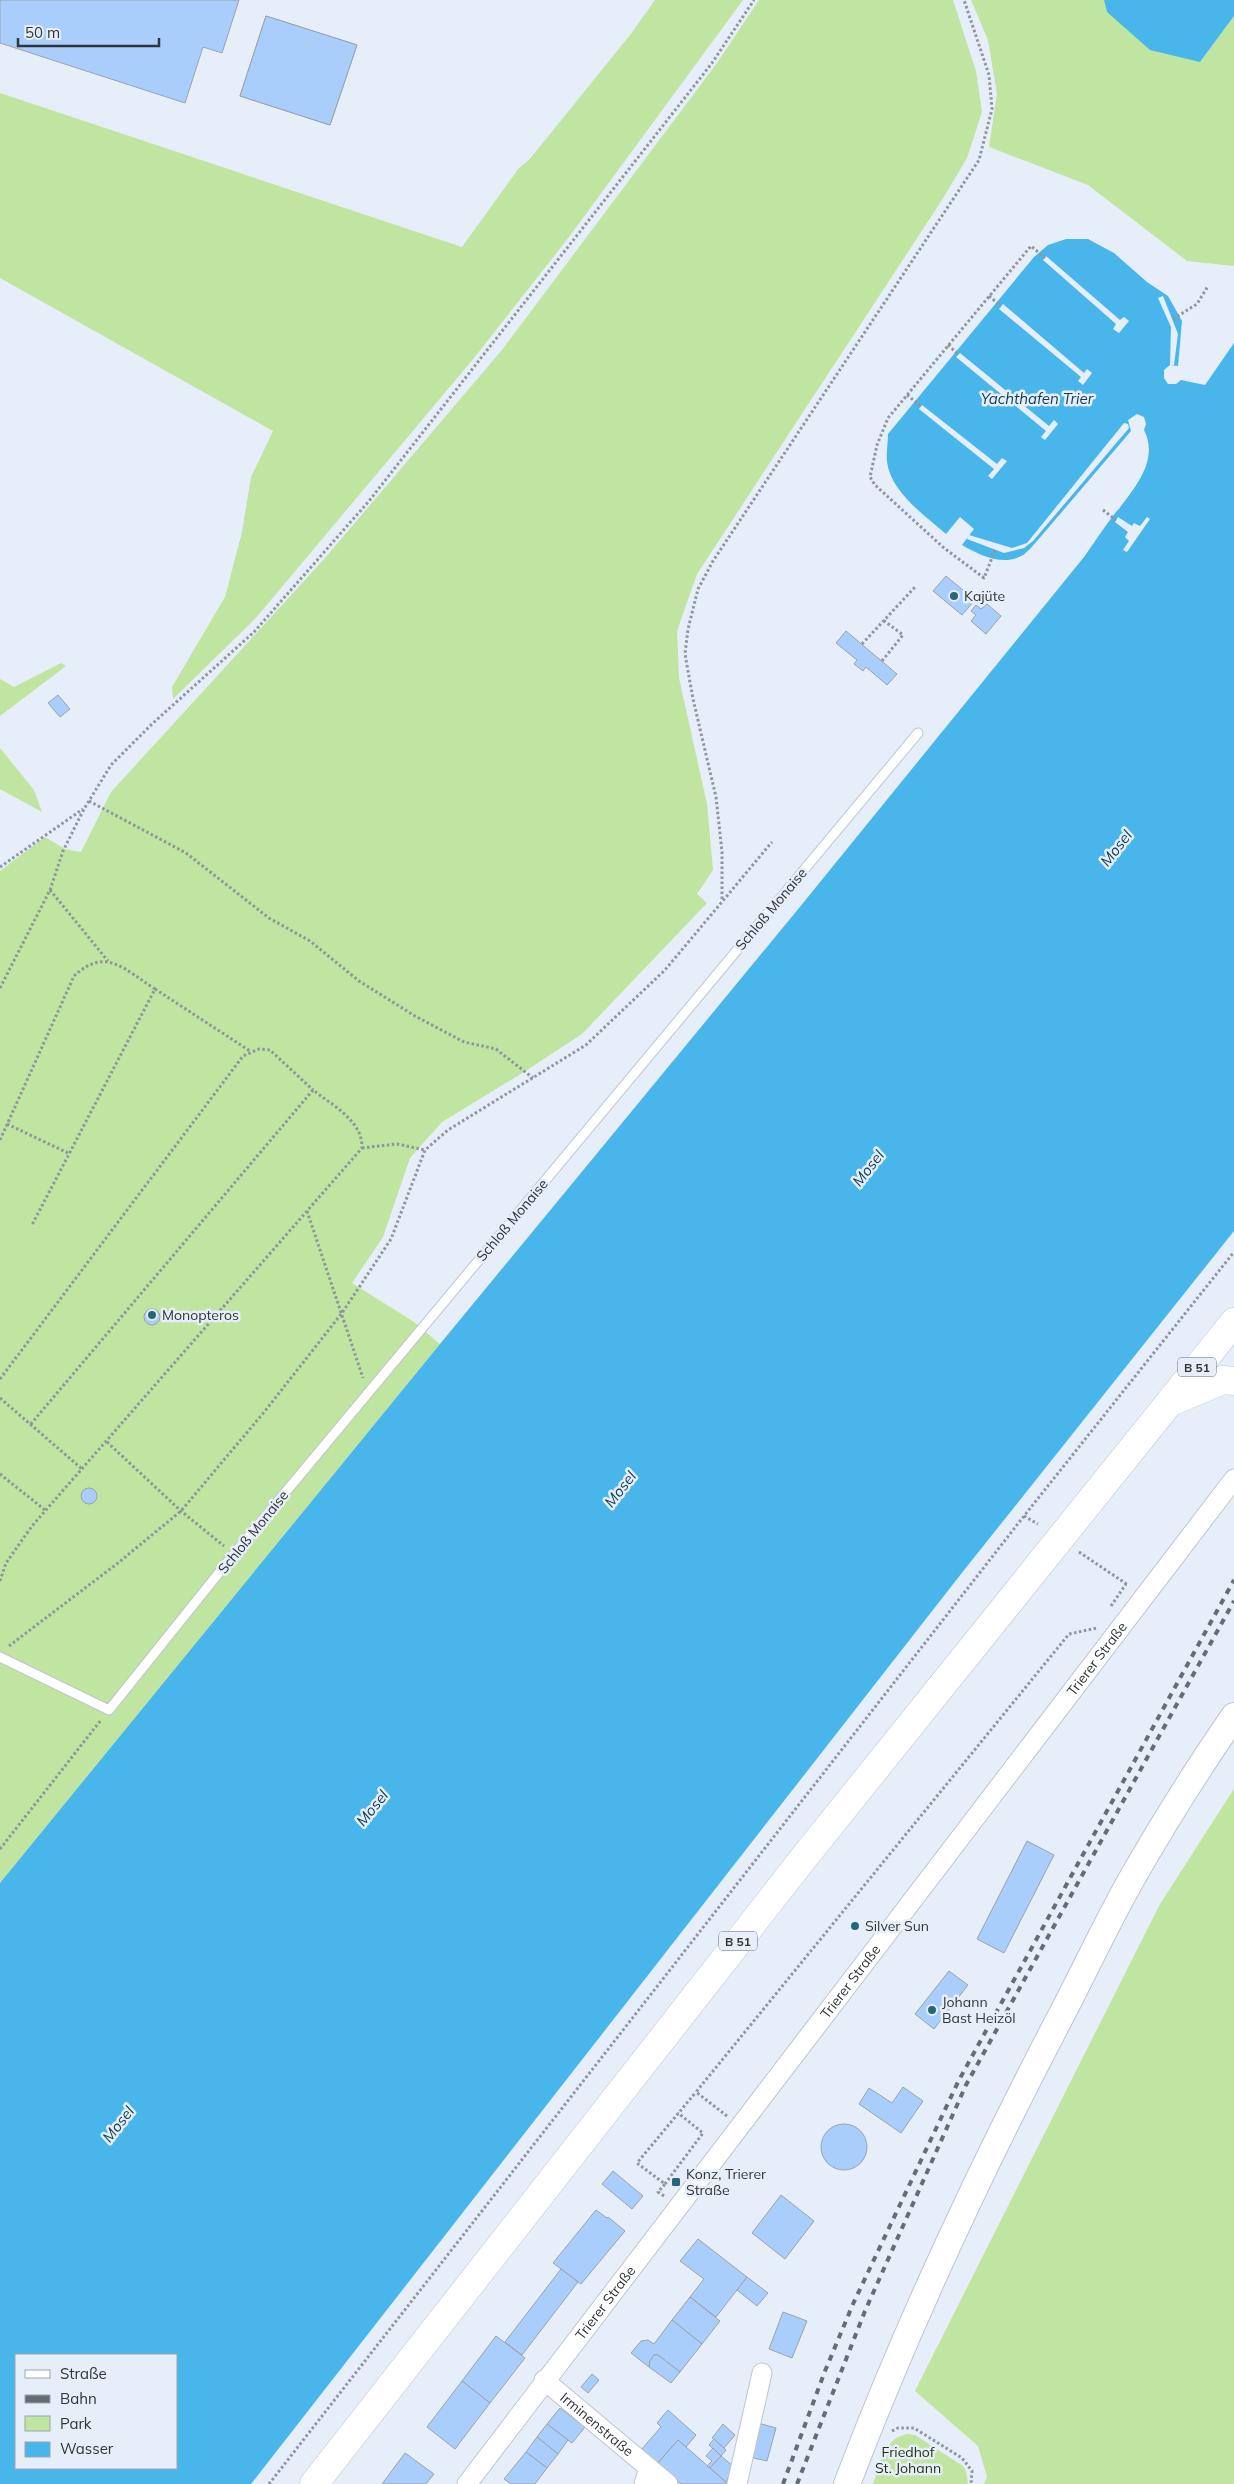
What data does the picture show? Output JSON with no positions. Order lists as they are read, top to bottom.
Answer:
{
  "streets": {
    "main road": ["B 51"],
    "street": ["Trierer Straße", "Irminenstraße"],
    "lane": ["Schloß Monaise"]
  },
  "crossings": [
    ["Trierer Straße", "Irminenstraße"]
  ],
  "water": ["Yachthafen Trier", "Mosel"],
  "parks": ["Friedhof St. Johann"],
  "places": {
    "other": [
      "Kajüte",
      "Monopteros",
      "Silver Sun",
      "Johann Bast Heizöl"
    ],
    "transit": ["Konz, Trierer Straße"]
  },
  "legend": [
    "Straße",
    "Bahn",
    "Park",
    "Wasser"
  ],
  "scale_bar": "50 m"
}
